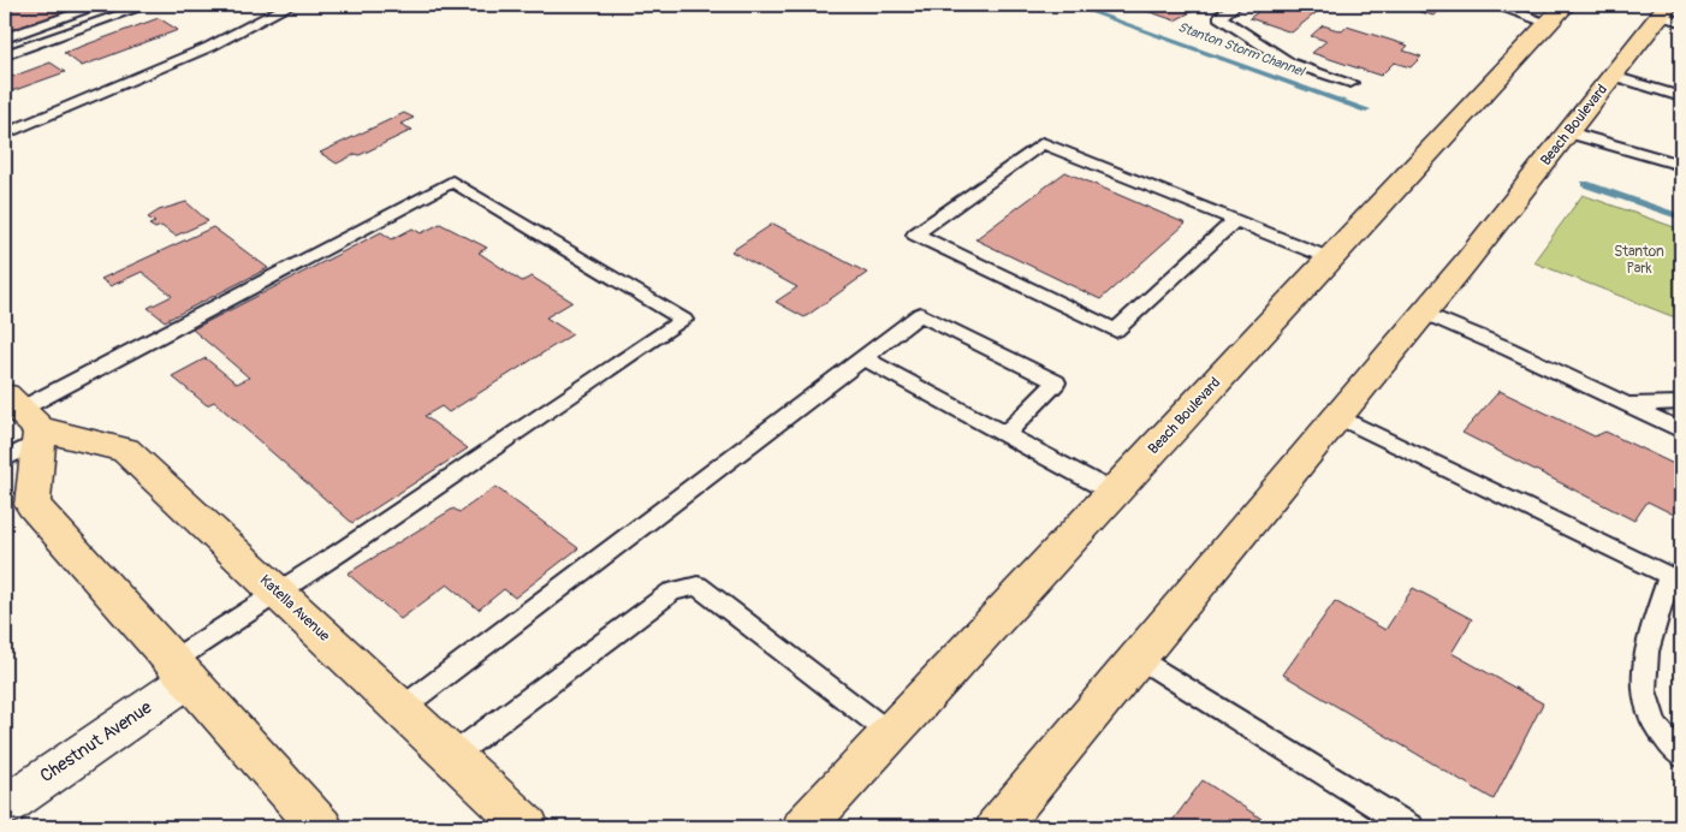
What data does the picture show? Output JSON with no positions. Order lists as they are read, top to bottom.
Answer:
{
  "streets": {
    "main road": ["Beach Boulevard", "Katella Avenue"],
    "street": ["Chestnut Avenue"]
  },
  "water": ["Stanton Storm Channel"],
  "parks": ["Stanton Park"]
}
